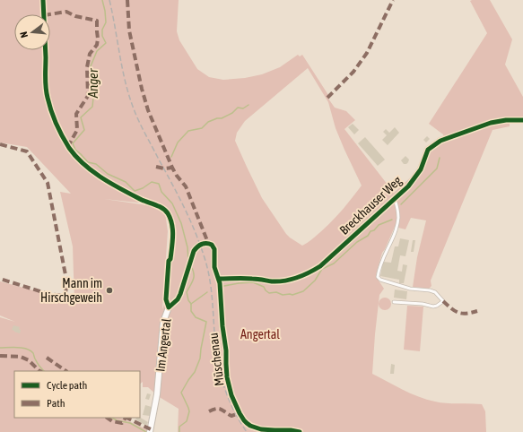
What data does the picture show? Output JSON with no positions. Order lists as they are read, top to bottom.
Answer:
{
  "streets": {
    "street": ["Breckhauser Weg", "Im Angertal"],
    "lane": ["Müschenau"]
  },
  "crossings": [
    ["Breckhauser Weg", "Im Angertal"],
    ["Breckhauser Weg", "Müschenau"],
    ["Im Angertal", "Müschenau"]
  ],
  "water": ["Anger"],
  "parks": ["Angertal"],
  "places": ["Mann im Hirschgeweih"],
  "legend": ["Cycle path", "Path"],
  "north": "left"
}
